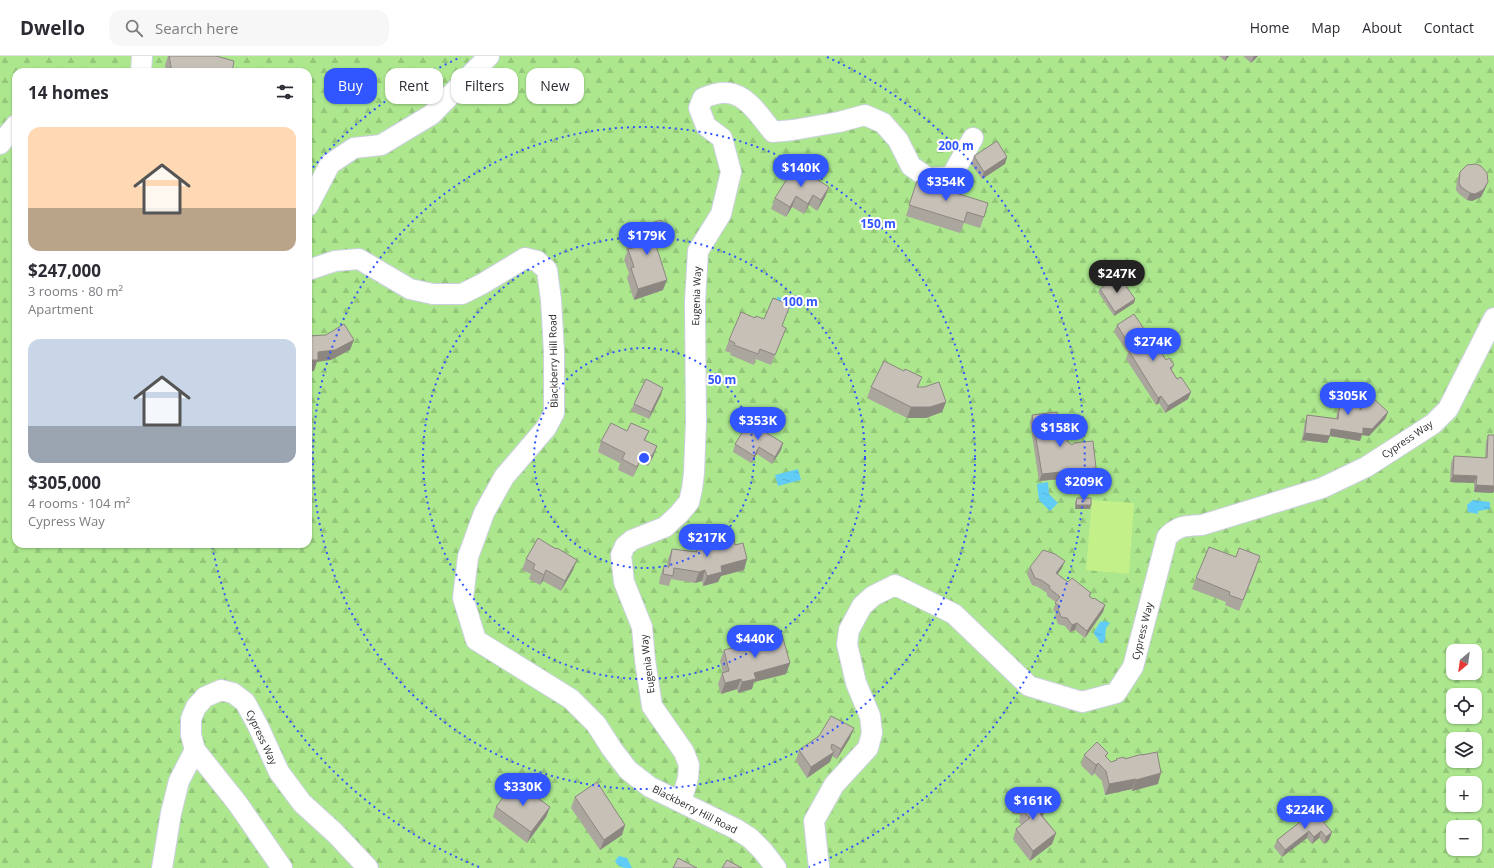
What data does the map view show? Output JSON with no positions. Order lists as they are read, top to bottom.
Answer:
{
  "streets": {
    "street": ["Eugenia Way", "Blackberry Hill Road", "Cypress Way"]
  },
  "crossings": [
    ["Eugenia Way", "Blackberry Hill Road"]
  ],
  "north": "bottom left",
  "page": {
    "header": "Dwello",
    "search": "Search here",
    "nav": [
      "Home",
      "Map",
      "About",
      "Contact"
    ],
    "chip": [
      "Buy",
      "Rent",
      "Filters",
      "New"
    ],
    "heading": "14 homes",
    "list": [
      {
        "name": "$247,000",
        "note": "3 rooms · 80 m² · Apartment"
      },
      {
        "name": "$305,000",
        "note": "4 rooms · 104 m² · Cypress Way"
      }
    ],
    "price": [
      "$140K",
      "$354K",
      "$179K",
      "$247K",
      "$274K",
      "$305K",
      "$353K",
      "$158K",
      "$209K",
      "$217K",
      "$440K",
      "$330K",
      "$161K",
      "$224K"
    ],
    "map_buttons": ["+", "−"]
  },
  "rings": [
    "200 m",
    "150 m",
    "100 m",
    "50 m"
  ]
}
